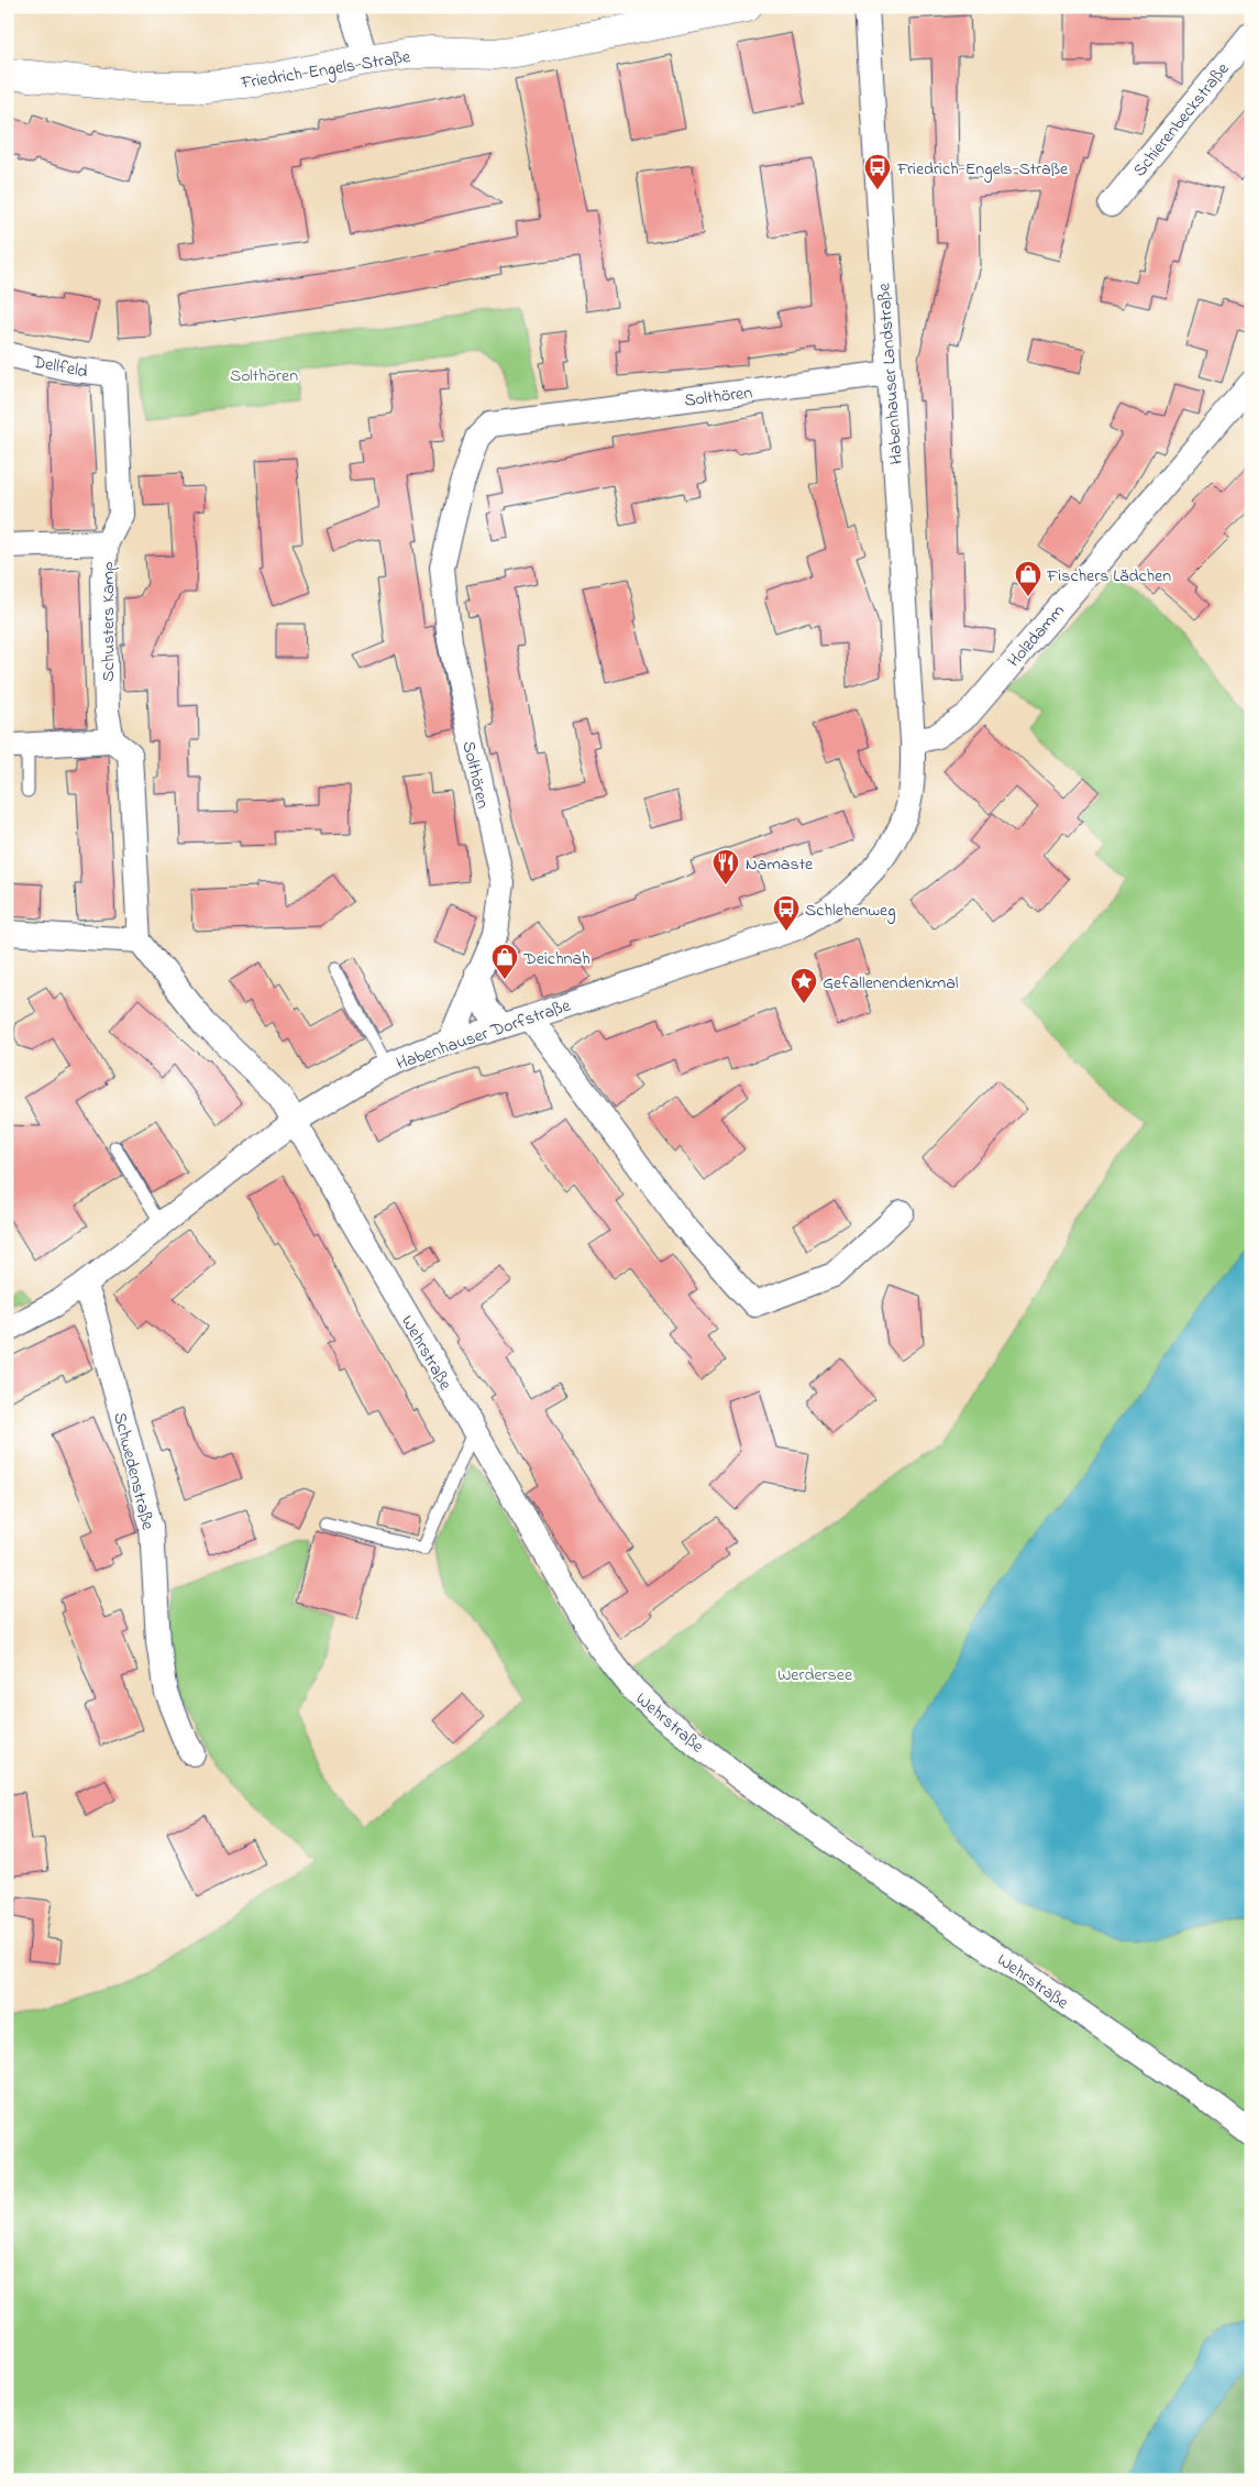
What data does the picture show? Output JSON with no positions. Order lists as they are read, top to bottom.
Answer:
{
  "streets": {
    "street": [
      "Friedrich-Engels-Straße",
      "Schierenbeckstraße",
      "Dellfeld",
      "Habenhauser Landstraße",
      "Solthören",
      "Schusters Kamp",
      "Holzdamm",
      "Habenhauser Dorfstraße",
      "Wehrstraße",
      "Schwedenstraße"
    ]
  },
  "crossings": [
    ["Dellfeld", "Schusters Kamp"],
    ["Habenhauser Landstraße", "Solthören"],
    ["Habenhauser Landstraße", "Holzdamm"],
    ["Habenhauser Landstraße", "Habenhauser Dorfstraße"],
    ["Solthören", "Habenhauser Dorfstraße"],
    ["Holzdamm", "Habenhauser Dorfstraße"],
    ["Habenhauser Dorfstraße", "Wehrstraße"],
    ["Habenhauser Dorfstraße", "Schwedenstraße"]
  ],
  "parks": ["Solthören", "Werdersee"],
  "places": {
    "bus stop": ["Friedrich-Engels-Straße", "Schlehenweg"],
    "shop": ["Fischers Lädchen", "Deichnah"],
    "restaurant": ["Namaste"],
    "place": ["Gefallenendenkmal"]
  }
}
